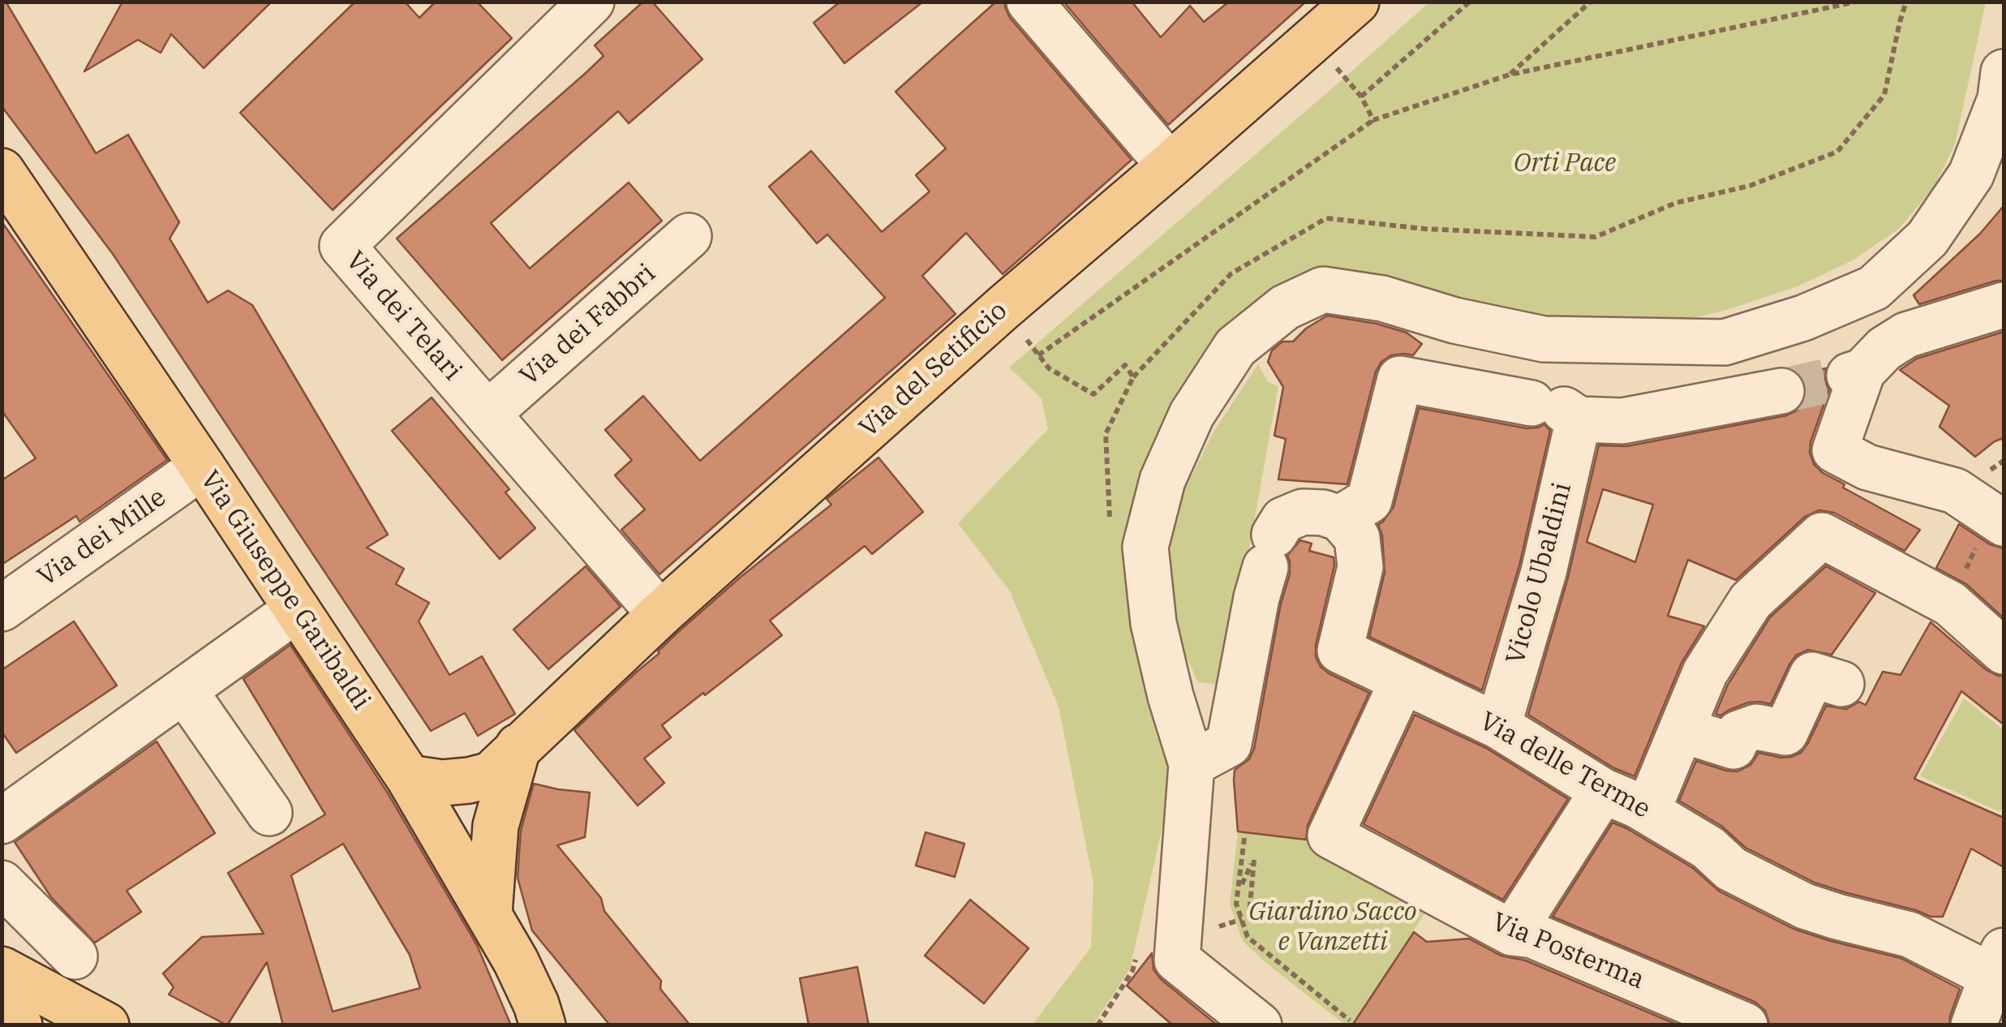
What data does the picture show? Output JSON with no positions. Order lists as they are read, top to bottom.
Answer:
{
  "streets": {
    "main road": ["Via del Setificio", "Via Giuseppe Garibaldi"],
    "street": [
      "Via dei Telari",
      "Via dei Fabbri",
      "Via dei Mille",
      "Vicolo Ubaldini",
      "Via delle Terme",
      "Via Posterma"
    ]
  },
  "crossings": [
    ["Via dei Telari", "Via dei Fabbri"],
    ["Via dei Telari", "Via del Setificio"],
    ["Via del Setificio", "Via Giuseppe Garibaldi"],
    ["Via dei Mille", "Via Giuseppe Garibaldi"],
    ["Vicolo Ubaldini", "Via delle Terme"],
    ["Via delle Terme", "Via Posterma"]
  ],
  "parks": ["Orti Pace", "Giardino Sacco e Vanzetti"]
}
